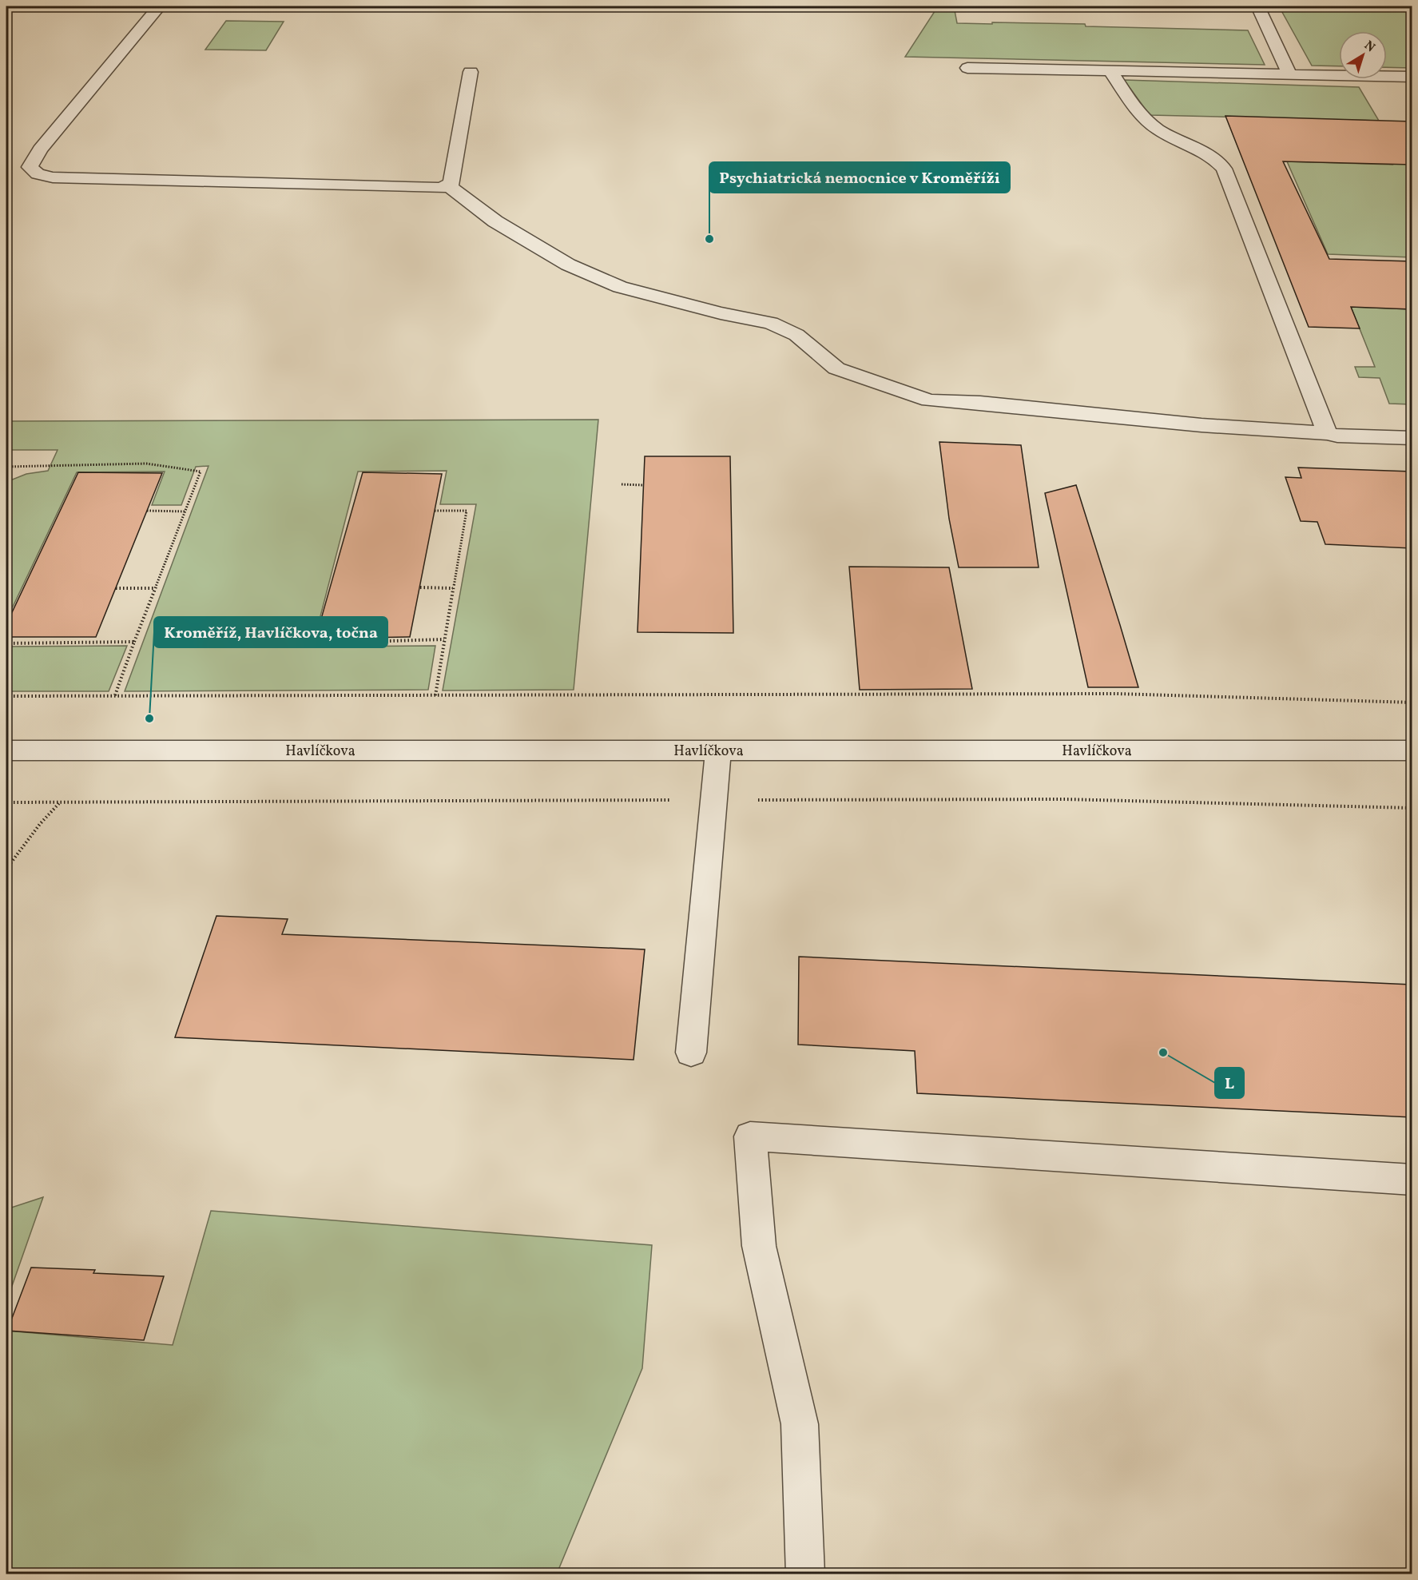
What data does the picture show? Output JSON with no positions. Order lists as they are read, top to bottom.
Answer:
{
  "streets": {
    "street": ["Havlíčkova"]
  },
  "places": ["Psychiatrická nemocnice v Kroměříži", "Kroměříž, Havlíčkova, točna", "L"],
  "north": "top right"
}
